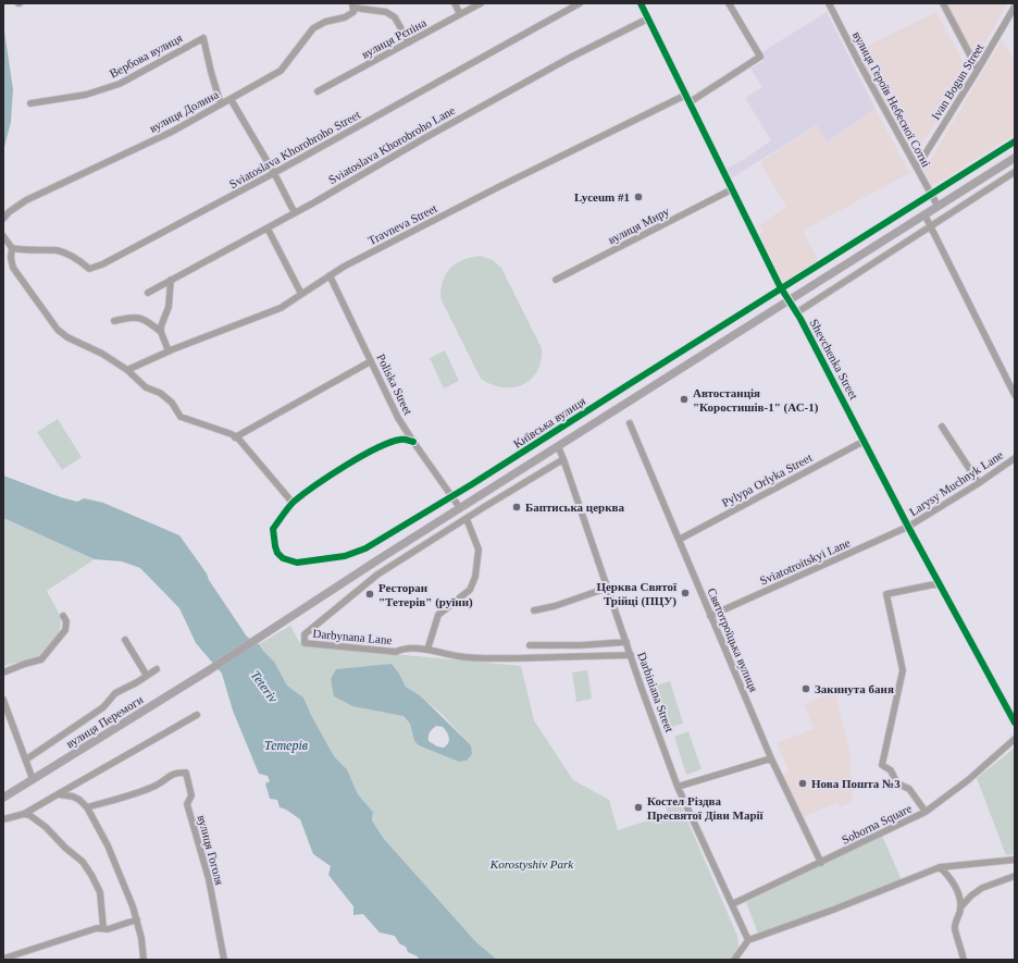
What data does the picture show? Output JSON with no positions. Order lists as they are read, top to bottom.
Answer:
{
  "streets": {
    "main road": ["Київська вулиця", "вулиця Перемоги"],
    "street": [
      "вулиця Рєпіна",
      "Вербова вулиця",
      "Ivan Bogun Street",
      "вулиця Героїв Небесної Сотні",
      "вулиця Долина",
      "Sviatoslava Khorobroho Lane",
      "Sviatoslava Khorobroho Street",
      "Travneva Street",
      "вулиця Миру",
      "Shevchenka Street",
      "Poliska Street",
      "Pylypa Orlyka Street",
      "Larysy Muchnyk Lane",
      "Sviatotroitskyi Lane",
      "Darbynana Lane",
      "Святотроїцька вулиця",
      "Darbiniana Street",
      "Soborna Square",
      "вулиця Гоголя"
    ]
  },
  "crossings": [
    ["Вербова вулиця", "вулиця Долина"],
    ["Ivan Bogun Street", "вулиця Героїв Небесної Сотні"],
    ["вулиця Героїв Небесної Сотні", "Київська вулиця"],
    ["Sviatoslava Khorobroho Lane", "Shevchenka Street"],
    ["Travneva Street", "Shevchenka Street"],
    ["Travneva Street", "Poliska Street"],
    ["вулиця Миру", "Shevchenka Street"],
    ["Shevchenka Street", "Київська вулиця"],
    ["Shevchenka Street", "Pylypa Orlyka Street"],
    ["Shevchenka Street", "Larysy Muchnyk Lane"],
    ["Shevchenka Street", "Sviatotroitskyi Lane"],
    ["Poliska Street", "Київська вулиця"],
    ["Київська вулиця", "Darbiniana Street"],
    ["Київська вулиця", "вулиця Перемоги"],
    ["Pylypa Orlyka Street", "Святотроїцька вулиця"],
    ["Larysy Muchnyk Lane", "Sviatotroitskyi Lane"],
    ["Sviatotroitskyi Lane", "Святотроїцька вулиця"],
    ["Darbynana Lane", "Darbiniana Street"],
    ["Святотроїцька вулиця", "Soborna Square"],
    ["Darbiniana Street", "Soborna Square"]
  ],
  "water": ["Teteriv", "Тетерів"],
  "parks": ["Korostyshiv Park"],
  "places": [
    "Lyceum #1",
    "Автостанція \"Коростишів-1\" (АС-1)",
    "Баптиська церква",
    "Церква Святої Трійці (ПЦУ)",
    "Ресторан \"Тетерів\" (руїни)",
    "Закинута баня",
    "Нова Пошта №3",
    "Костел Різдва Пресвятої Діви Марії"
  ]
}
